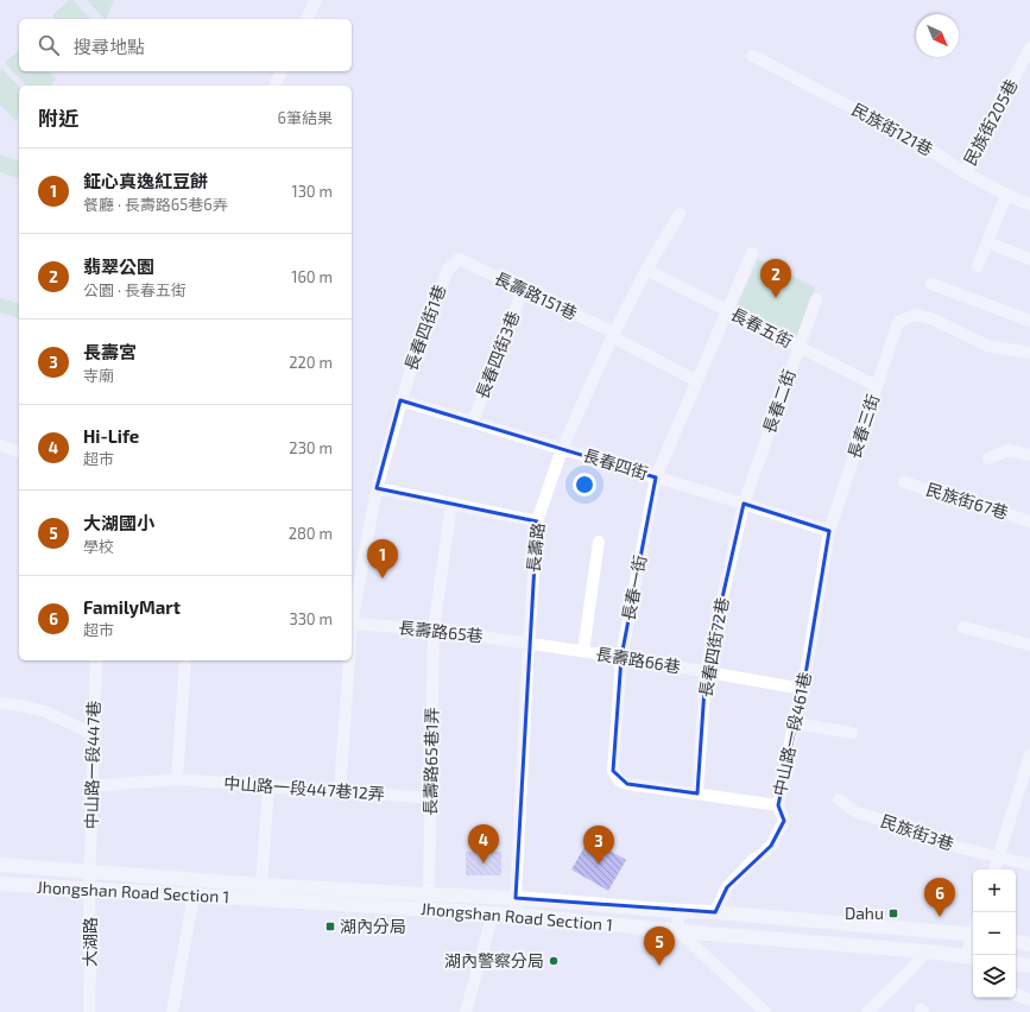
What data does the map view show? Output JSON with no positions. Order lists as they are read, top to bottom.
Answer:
{
  "streets": {
    "main road": ["Jhongshan Road Section 1"],
    "street": [
      "民族街205巷",
      "民族街121巷",
      "長壽路151巷",
      "長春四街1巷",
      "長春五街",
      "長春四街3巷",
      "長春二街",
      "長春三街",
      "長春四街",
      "民族街67巷",
      "長壽路",
      "長春一街",
      "長壽路65巷",
      "長春四街72巷",
      "長壽路66巷",
      "中山路一段461巷",
      "長壽路65巷1弄",
      "中山路一段447巷",
      "中山路一段447巷12弄",
      "民族街3巷",
      "大湖路"
    ]
  },
  "crossings": [
    ["民族街205巷", "民族街121巷"],
    ["長壽路151巷", "長春四街1巷"],
    ["長壽路151巷", "長春四街3巷"],
    ["長壽路151巷", "長壽路"],
    ["長壽路151巷", "長春一街"],
    ["長春四街1巷", "長春四街"],
    ["長春四街1巷", "長壽路65巷"],
    ["長春四街1巷", "中山路一段447巷12弄"],
    ["長春五街", "長春二街"],
    ["長春五街", "長春三街"],
    ["長春五街", "長壽路"],
    ["長春五街", "長春一街"],
    ["長春四街3巷", "長春四街"],
    ["長春二街", "長春四街"],
    ["長春二街", "長春四街72巷"],
    ["長春三街", "長春四街"],
    ["長春三街", "中山路一段461巷"],
    ["長春四街", "長壽路"],
    ["長春四街", "長春一街"],
    ["長春四街", "長春四街72巷"],
    ["長春四街", "中山路一段461巷"],
    ["長壽路", "長壽路65巷"],
    ["長壽路", "長壽路66巷"],
    ["長壽路", "Jhongshan Road Section 1"],
    ["長春一街", "長春四街72巷"],
    ["長春一街", "長壽路66巷"],
    ["長春一街", "中山路一段461巷"],
    ["長壽路65巷", "長壽路66巷"],
    ["長壽路65巷", "長壽路65巷1弄"],
    ["長春四街72巷", "長壽路66巷"],
    ["長壽路66巷", "中山路一段461巷"],
    ["中山路一段461巷", "Jhongshan Road Section 1"],
    ["長壽路65巷1弄", "中山路一段447巷12弄"],
    ["長壽路65巷1弄", "Jhongshan Road Section 1"],
    ["中山路一段447巷", "中山路一段447巷12弄"],
    ["中山路一段447巷", "Jhongshan Road Section 1"],
    ["中山路一段447巷", "大湖路"],
    ["Jhongshan Road Section 1", "大湖路"]
  ],
  "places": {
    "transit": ["Dahu", "湖內分局"],
    "other": ["湖內警察分局"]
  },
  "north": "bottom right",
  "page": {
    "search": "搜尋地點",
    "heading": ["附近", "6筆結果"],
    "list": [
      {
        "mark": "1",
        "name": "鉦心真逸紅豆餅",
        "note": "餐廳 · 長壽路65巷6弄",
        "value": "130 m"
      },
      {
        "mark": "2",
        "name": "翡翠公園",
        "note": "公園 · 長春五街",
        "value": "160 m"
      },
      {
        "mark": "3",
        "name": "長壽宮",
        "note": "寺廟",
        "value": "220 m"
      },
      {
        "mark": "4",
        "name": "Hi-Life",
        "note": "超市",
        "value": "230 m"
      },
      {
        "mark": "5",
        "name": "大湖國小",
        "note": "學校",
        "value": "280 m"
      },
      {
        "mark": "6",
        "name": "FamilyMart",
        "note": "超市",
        "value": "330 m"
      }
    ],
    "pins": [
      "2",
      "1",
      "4",
      "3",
      "6",
      "5"
    ],
    "map_buttons": ["+", "−"]
  }
}
